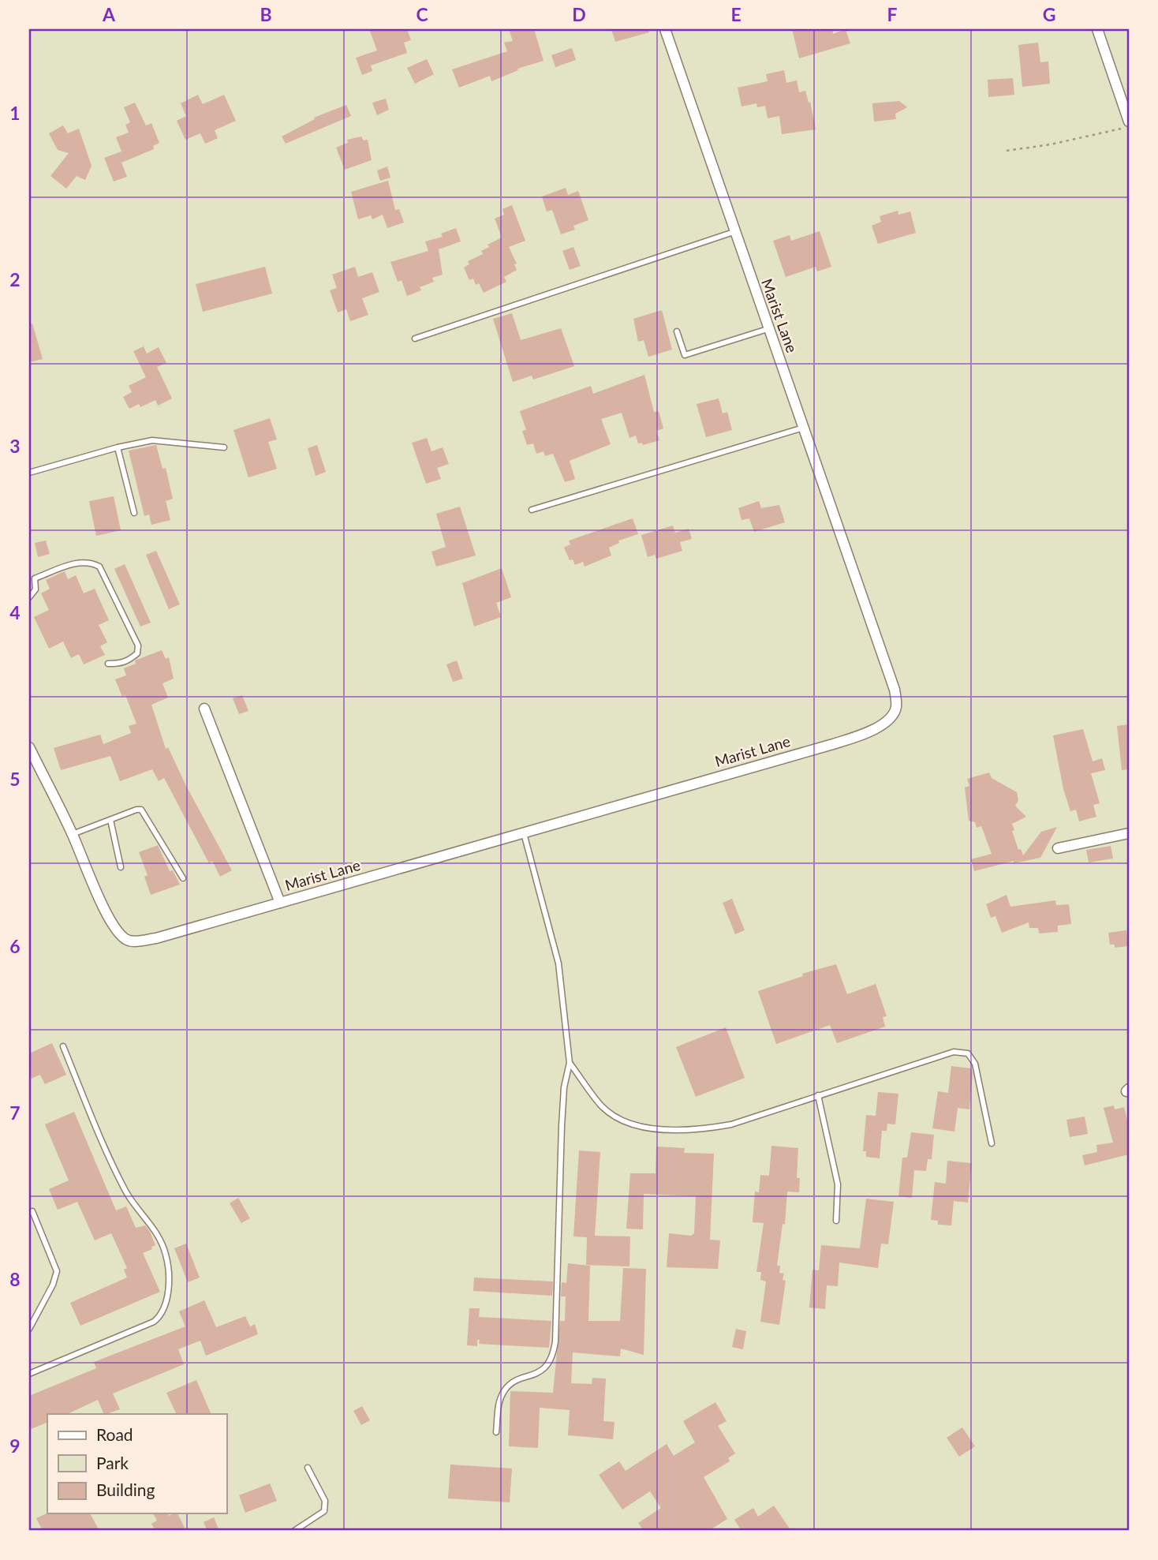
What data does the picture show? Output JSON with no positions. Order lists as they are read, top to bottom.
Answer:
{
  "streets": {
    "street": ["Marist Lane"]
  },
  "legend": ["Road", "Park", "Building"],
  "grid": {
    "columns": [
      "A",
      "B",
      "C",
      "D",
      "E",
      "F",
      "G"
    ],
    "rows": [
      "1",
      "2",
      "3",
      "4",
      "5",
      "6",
      "7",
      "8",
      "9"
    ]
  }
}
